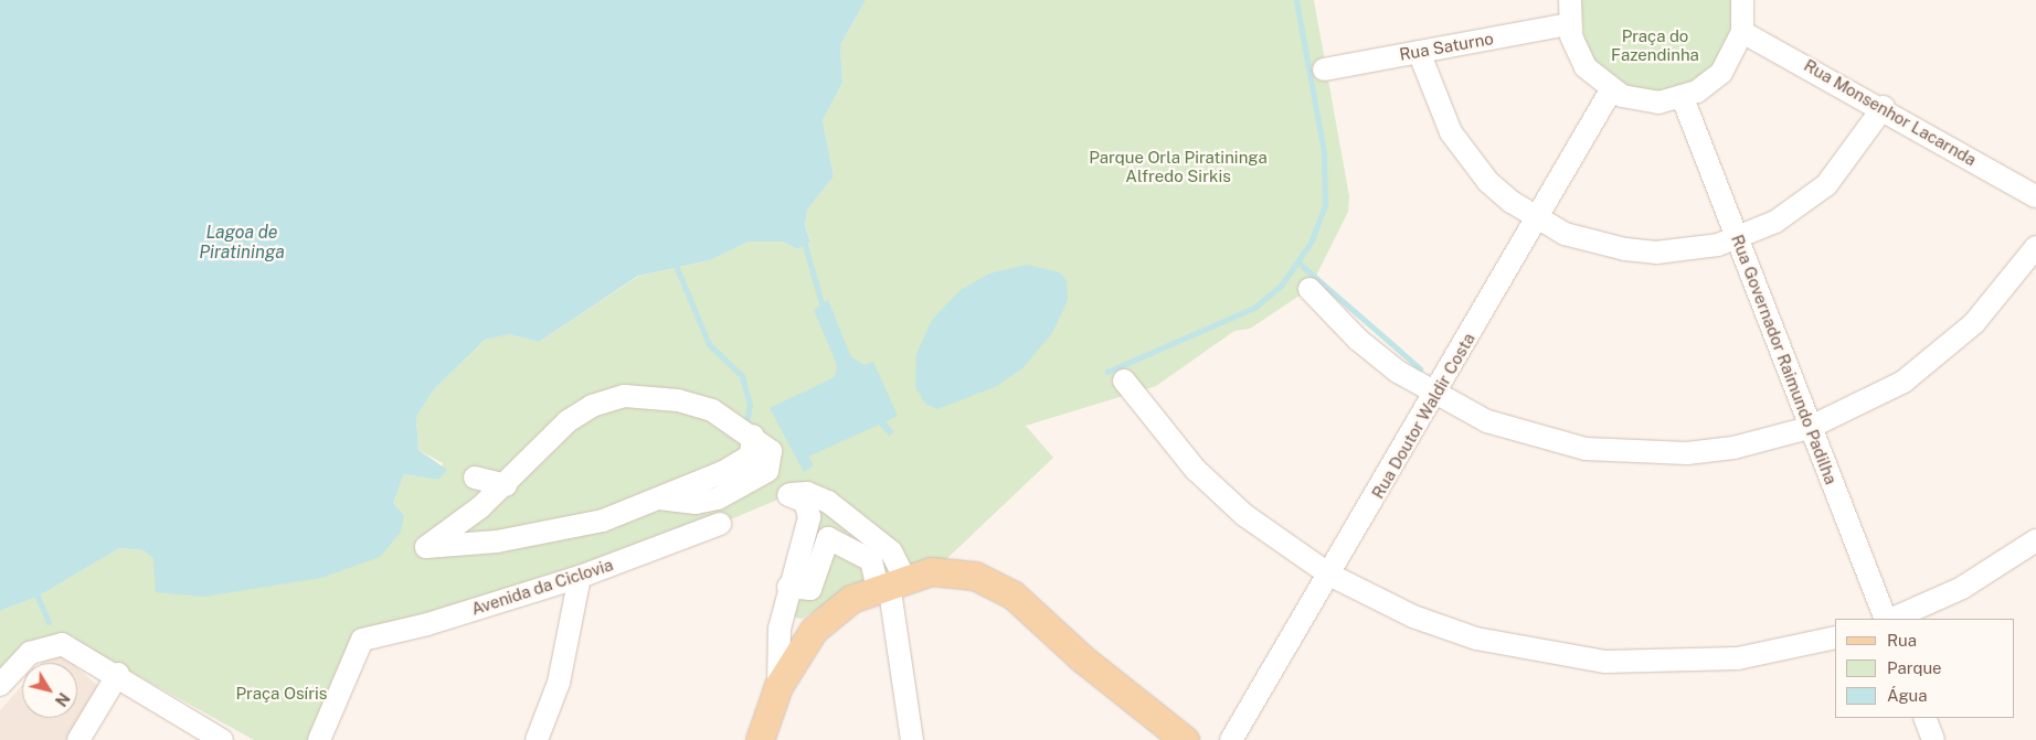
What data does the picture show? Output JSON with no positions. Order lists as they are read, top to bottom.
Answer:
{
  "streets": {
    "street": [
      "Rua Saturno",
      "Rua Monsenhor Lacarnda",
      "Rua Governador Raimundo Padilha",
      "Rua Doutor Waldir Costa",
      "Avenida da Ciclovia"
    ]
  },
  "water": ["Lagoa de Piratininga"],
  "parks": ["Praça do Fazendinha", "Parque Orla Piratininga Alfredo Sirkis", "Praça Osíris"],
  "legend": ["Rua", "Parque", "Água"],
  "north": "bottom right"
}
